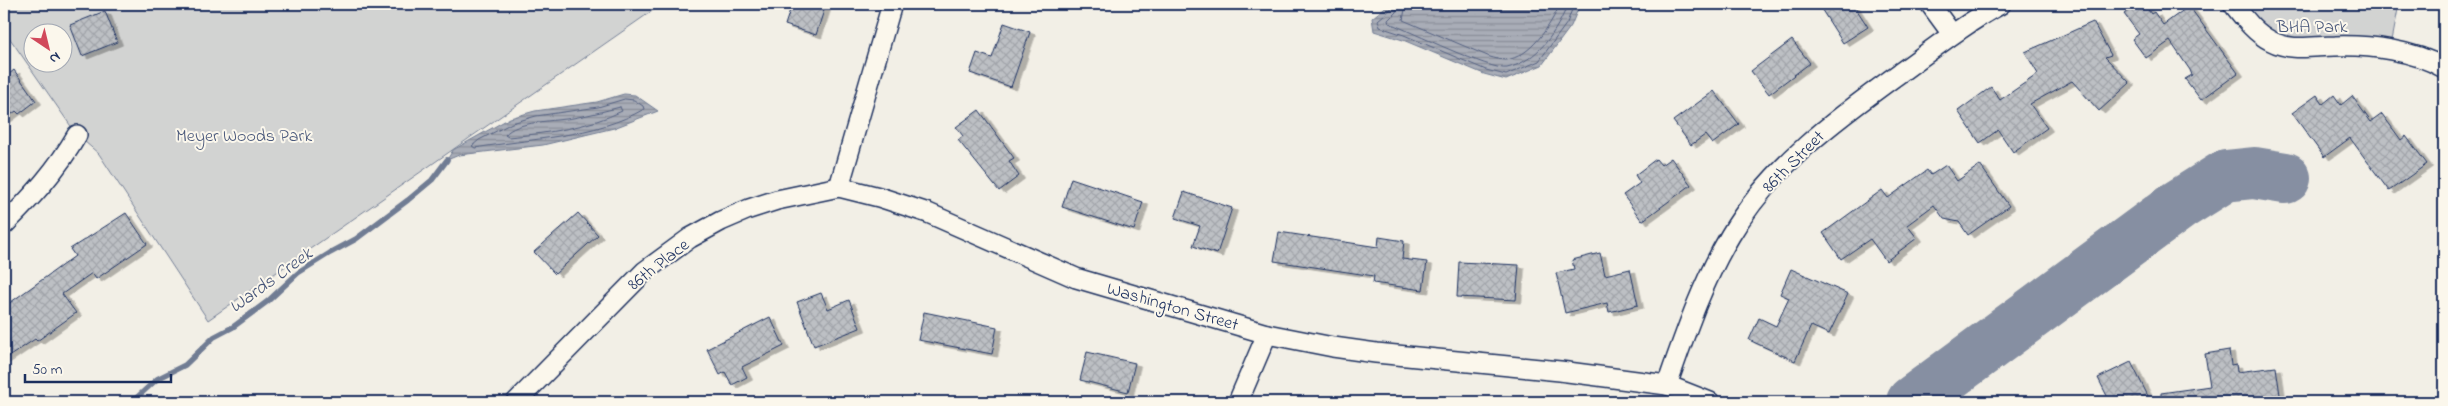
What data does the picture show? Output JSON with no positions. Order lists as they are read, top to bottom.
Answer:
{
  "streets": {
    "street": ["86th Street", "86th Place", "Washington Street"]
  },
  "crossings": [
    ["86th Street", "Washington Street"],
    ["86th Place", "Washington Street"]
  ],
  "water": ["Wards Creek"],
  "parks": ["BHA Park", "Meyer Woods Park"],
  "scale_bar": "50 m",
  "north": "bottom right"
}
